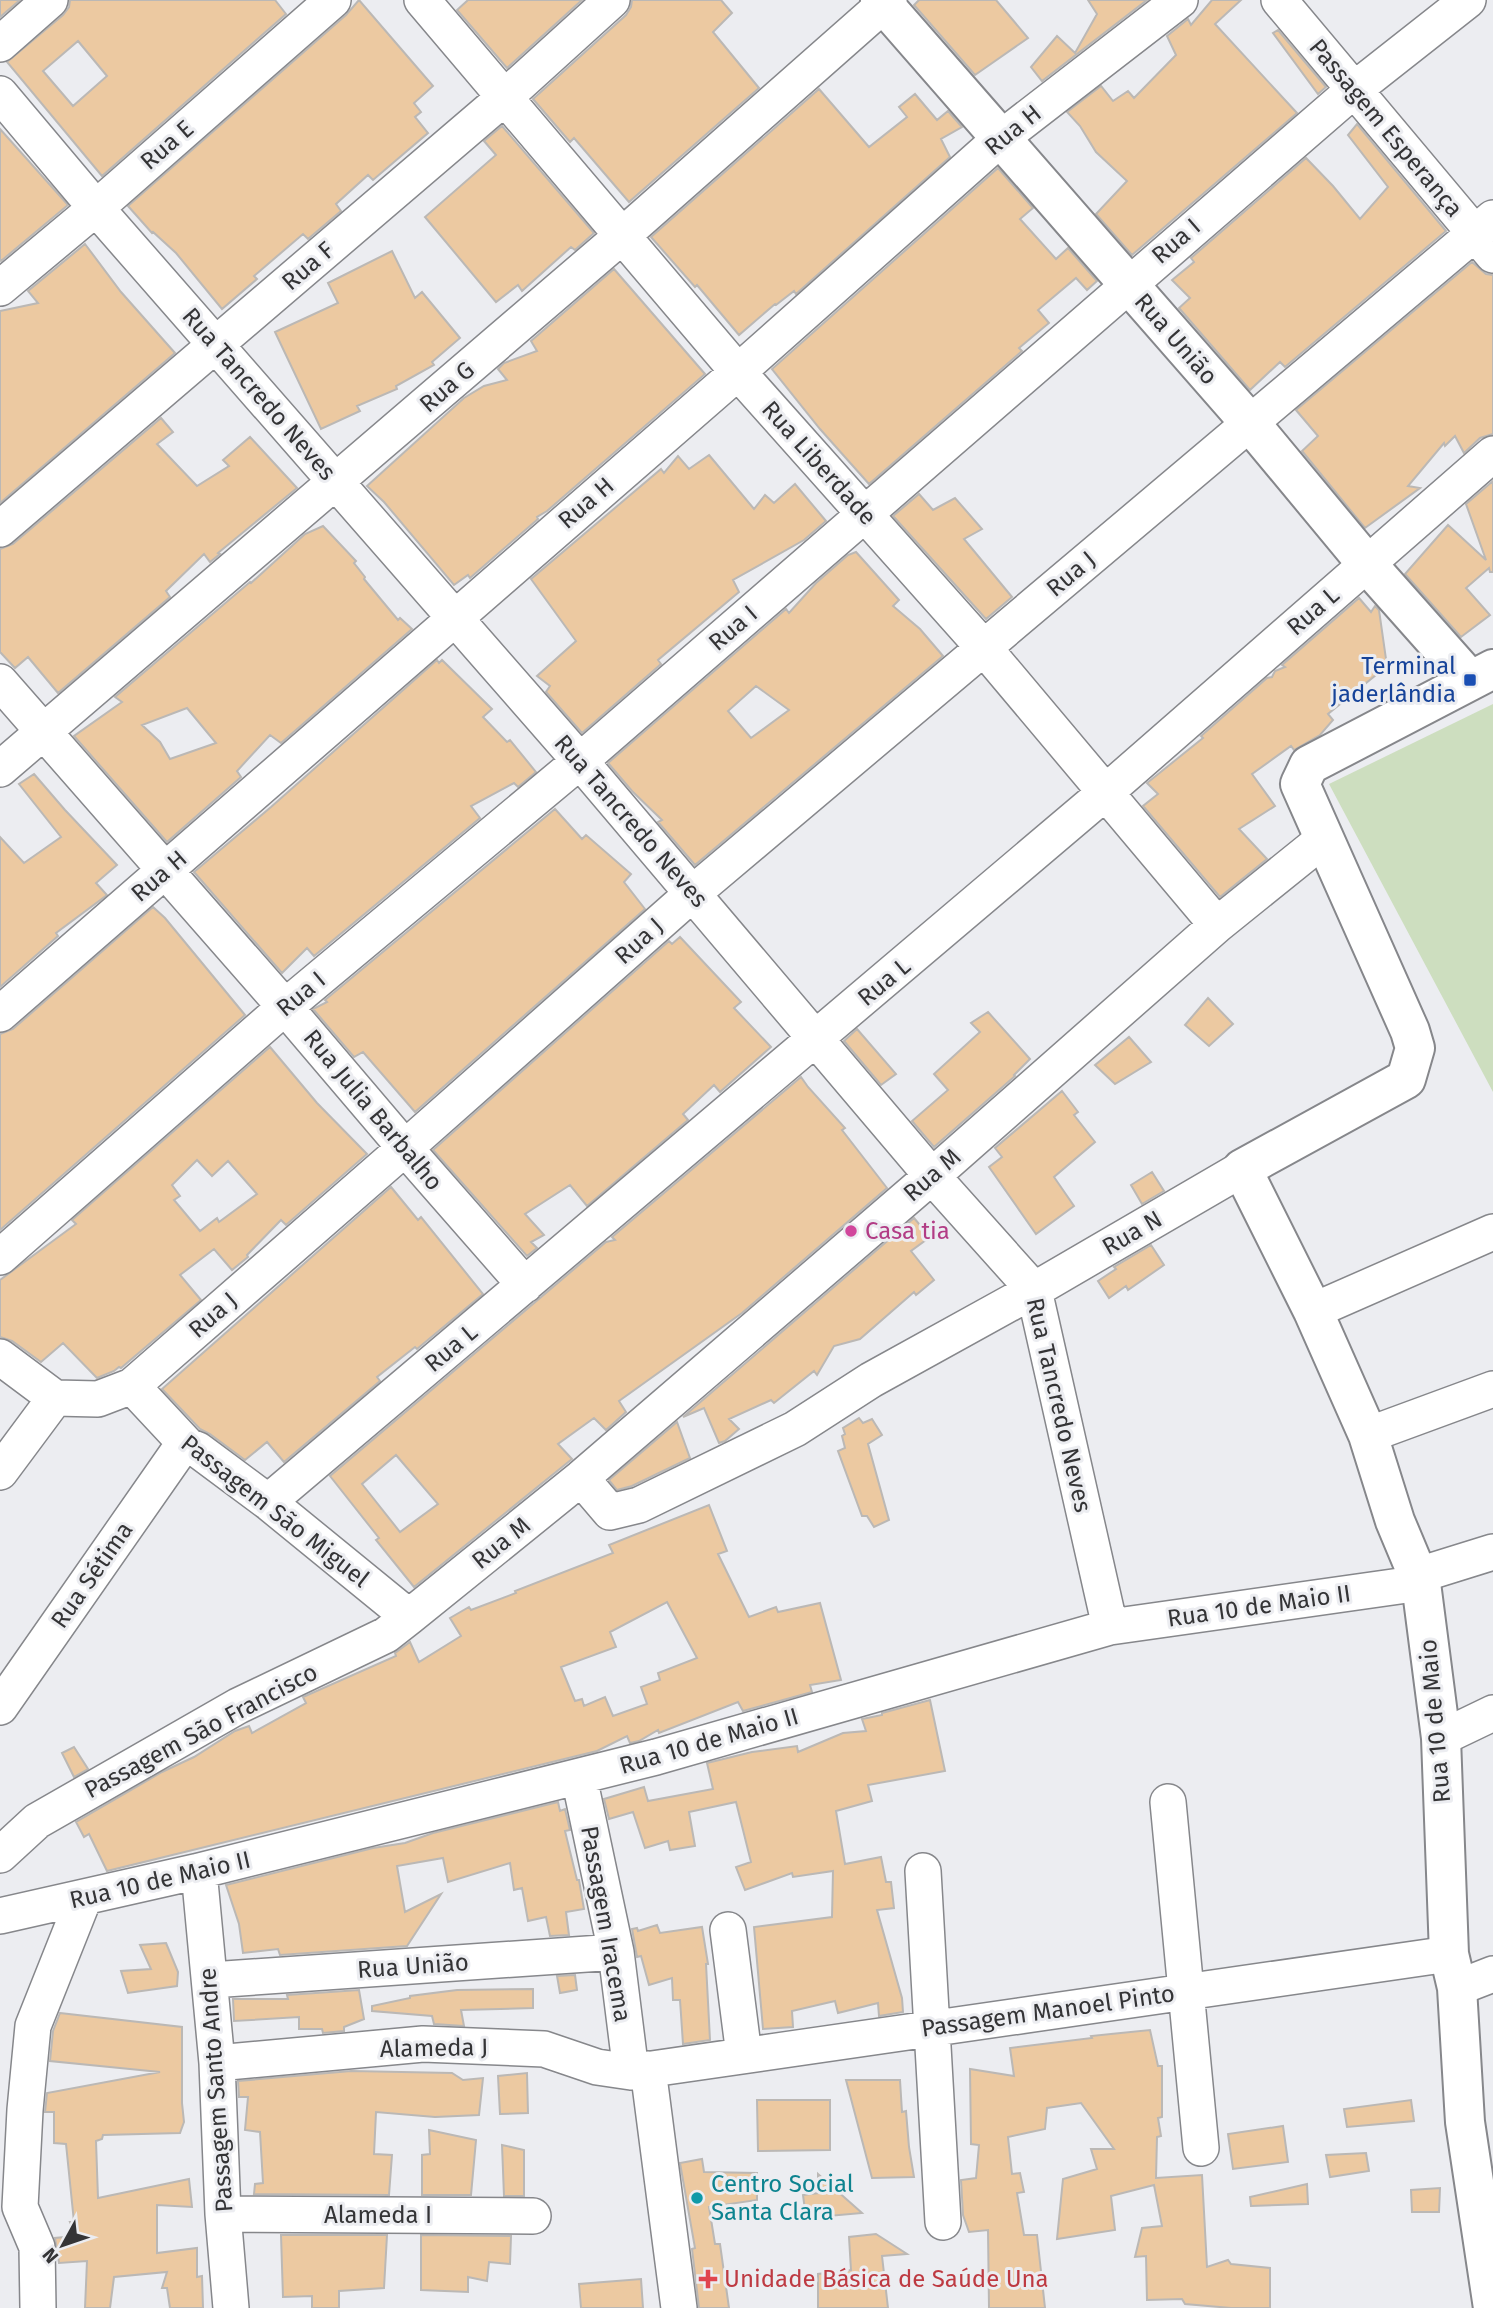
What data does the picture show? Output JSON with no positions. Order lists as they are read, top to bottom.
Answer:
{
  "streets": {
    "main road": ["Rua União", "Rua N", "Rua 10 de Maio"],
    "street": [
      "Passagem Esperança",
      "Rua H",
      "Rua E",
      "Rua I",
      "Rua F",
      "Rua G",
      "Rua Tancredo Neves",
      "Rua Liberdade",
      "Rua J",
      "Rua L",
      "Rua Julia Barbalho",
      "Rua M",
      "Passagem São Miguel",
      "Rua Sétima",
      "Rua 10 de Maio II",
      "Passagem São Francisco",
      "Passagem Iracema",
      "Passagem Manoel Pinto",
      "Alameda J",
      "Passagem Santo Andre",
      "Alameda I"
    ]
  },
  "crossings": [
    ["Passagem Esperança", "Rua I"],
    ["Rua H", "Rua União"],
    ["Rua H", "Rua Tancredo Neves"],
    ["Rua H", "Rua Liberdade"],
    ["Rua H", "Rua Julia Barbalho"],
    ["Rua E", "Rua Tancredo Neves"],
    ["Rua I", "Rua União"],
    ["Rua I", "Rua Tancredo Neves"],
    ["Rua I", "Rua Liberdade"],
    ["Rua I", "Rua Julia Barbalho"],
    ["Rua F", "Rua Tancredo Neves"],
    ["Rua F", "Rua Liberdade"],
    ["Rua União", "Rua G"],
    ["Rua União", "Rua J"],
    ["Rua União", "Rua L"],
    ["Rua União", "Rua N"],
    ["Rua União", "Passagem Iracema"],
    ["Rua União", "Passagem Santo Andre"],
    ["Rua G", "Rua Tancredo Neves"],
    ["Rua G", "Rua Liberdade"],
    ["Rua G", "Rua Julia Barbalho"],
    ["Rua Tancredo Neves", "Rua J"],
    ["Rua Tancredo Neves", "Rua L"],
    ["Rua Tancredo Neves", "Rua M"],
    ["Rua Tancredo Neves", "Rua N"],
    ["Rua Tancredo Neves", "Rua 10 de Maio II"],
    ["Rua Liberdade", "Rua J"],
    ["Rua Liberdade", "Rua L"],
    ["Rua Liberdade", "Rua M"],
    ["Rua J", "Rua Julia Barbalho"],
    ["Rua J", "Passagem São Miguel"],
    ["Rua L", "Rua Julia Barbalho"],
    ["Rua L", "Passagem São Miguel"],
    ["Rua M", "Rua N"],
    ["Rua M", "Passagem São Miguel"],
    ["Rua M", "Passagem São Francisco"],
    ["Rua N", "Rua 10 de Maio"],
    ["Passagem São Miguel", "Rua Sétima"],
    ["Passagem São Miguel", "Passagem São Francisco"],
    ["Rua 10 de Maio II", "Rua 10 de Maio"],
    ["Rua 10 de Maio II", "Passagem Iracema"],
    ["Rua 10 de Maio II", "Passagem Santo Andre"],
    ["Rua 10 de Maio", "Passagem Manoel Pinto"],
    ["Passagem Iracema", "Passagem Manoel Pinto"],
    ["Passagem Iracema", "Alameda J"],
    ["Passagem Manoel Pinto", "Alameda J"],
    ["Alameda J", "Passagem Santo Andre"],
    ["Passagem Santo Andre", "Alameda I"]
  ],
  "places": {
    "transit": ["Terminal jaderlândia"],
    "other": ["Casa tia", "Centro Social Santa Clara"],
    "health": ["Unidade Básica de Saúde Una"]
  },
  "north": "bottom left"
}
